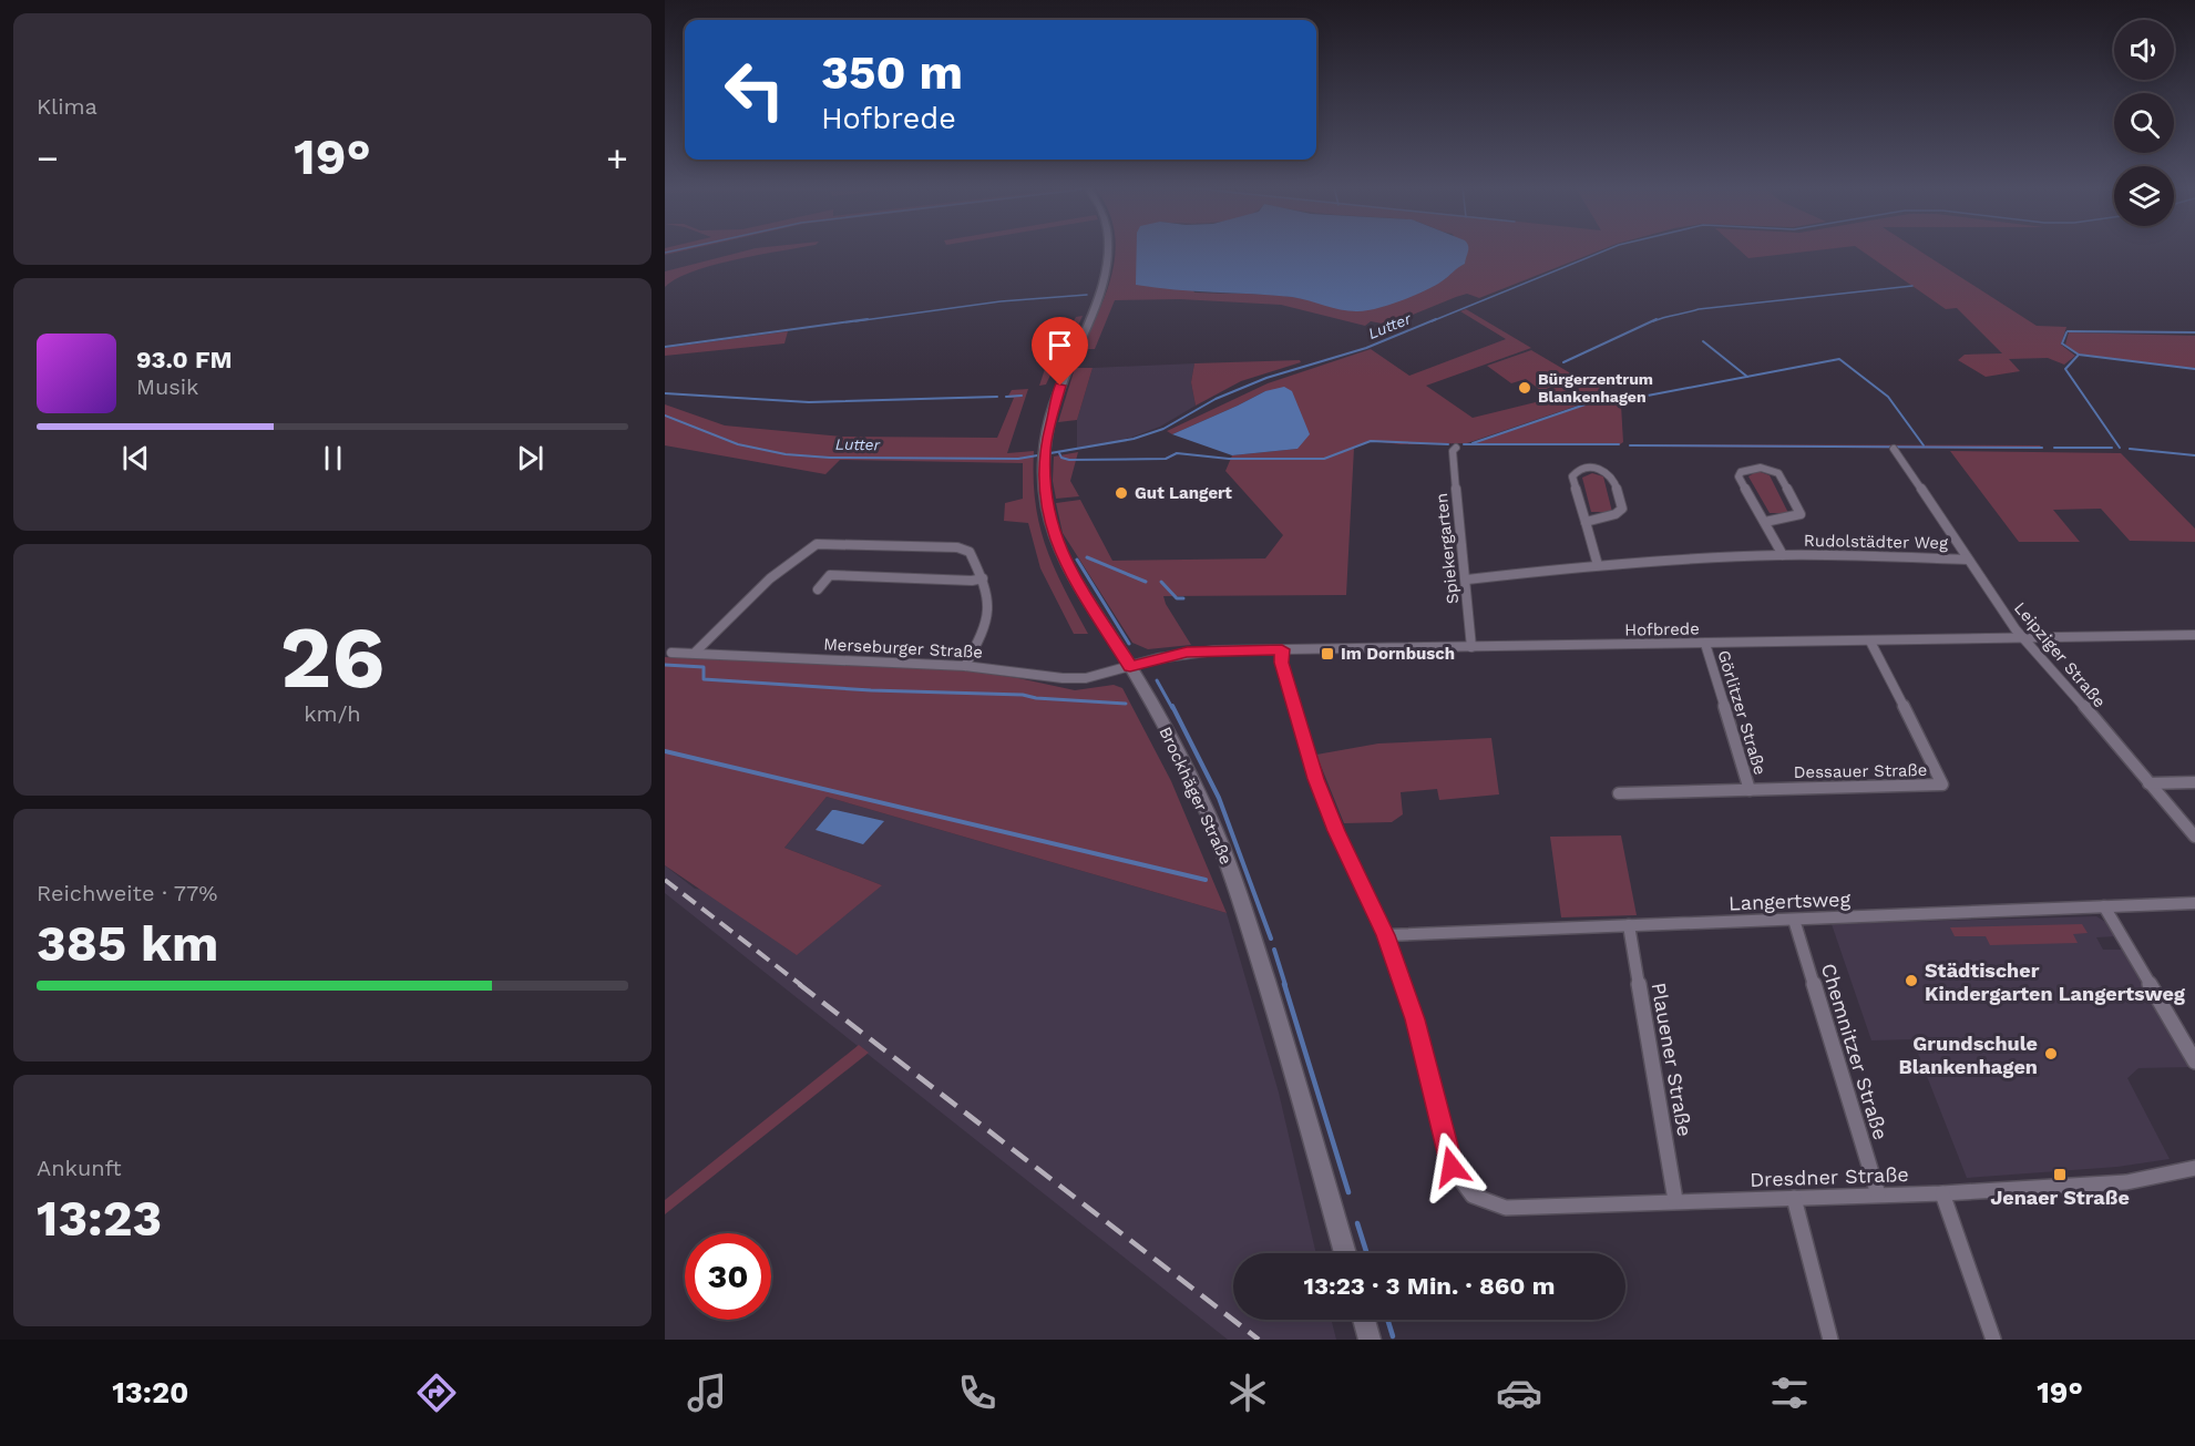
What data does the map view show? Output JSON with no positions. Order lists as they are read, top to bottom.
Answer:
{
  "streets": {
    "main road": ["Brockhäger Straße"],
    "street": [
      "Rudolstädter Weg",
      "Spiekergarten",
      "Hofbrede",
      "Merseburger Straße",
      "Leipziger Straße",
      "Görlitzer Straße",
      "Dessauer Straße",
      "Langertsweg",
      "Chemnitzer Straße",
      "Plauener Straße",
      "Dresdner Straße"
    ]
  },
  "crossings": [
    ["Rudolstädter Weg", "Spiekergarten"],
    ["Rudolstädter Weg", "Leipziger Straße"],
    ["Spiekergarten", "Hofbrede"],
    ["Hofbrede", "Merseburger Straße"],
    ["Hofbrede", "Leipziger Straße"],
    ["Hofbrede", "Görlitzer Straße"],
    ["Hofbrede", "Dessauer Straße"],
    ["Hofbrede", "Brockhäger Straße"],
    ["Merseburger Straße", "Brockhäger Straße"],
    ["Görlitzer Straße", "Dessauer Straße"],
    ["Langertsweg", "Chemnitzer Straße"],
    ["Langertsweg", "Plauener Straße"],
    ["Chemnitzer Straße", "Dresdner Straße"],
    ["Plauener Straße", "Dresdner Straße"]
  ],
  "water": ["Lutter"],
  "places": {
    "other": [
      "Bürgerzentrum Blankenhagen",
      "Gut Langert",
      "Städtischer Kindergarten Langertsweg",
      "Grundschule Blankenhagen"
    ],
    "transit": ["Im Dornbusch", "Jenaer Straße"]
  },
  "page": {
    "tile": [
      "Klima",
      ["26", "km/h"],
      ["Reichweite · 77%", "385 km"],
      ["Ankunft", "13:23"]
    ],
    "turn": ["350 m", "Hofbrede"],
    "heat": ["−", "19°", "+"],
    "song": ["93.0 FM", "Musik"],
    "limit": "30",
    "trip": "13:23 · 3 Min. · 860 m",
    "tabs": ["13:20", "19°"]
  }
}
